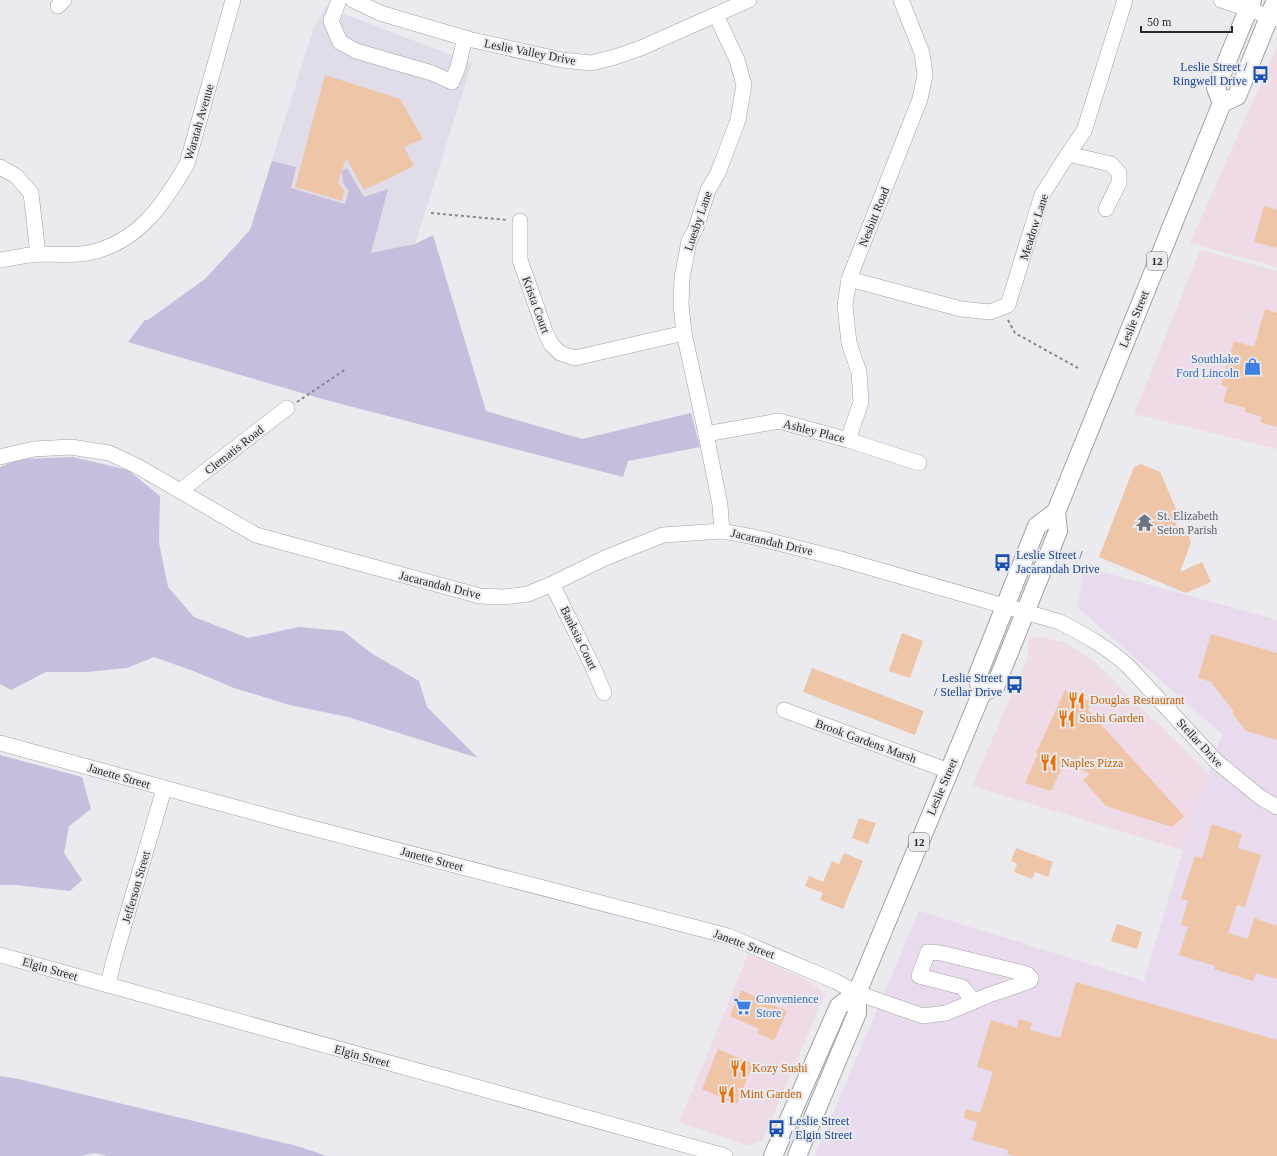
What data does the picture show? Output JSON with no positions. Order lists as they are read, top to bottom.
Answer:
{
  "streets": {
    "main road": ["12", "Leslie Street"],
    "street": [
      "Leslie Valley Drive",
      "Waratah Avenue",
      "Nesbitt Road",
      "Luesby Lane",
      "Meadow Lane",
      "Krista Court",
      "Ashley Place",
      "Clematis Road",
      "Jacarandah Drive",
      "Banksia Court",
      "Brook Gardens Marsh",
      "Stellar Drive",
      "Janette Street",
      "Jefferson Street",
      "Elgin Street"
    ]
  },
  "crossings": [
    ["Leslie Valley Drive", "Luesby Lane"],
    ["Nesbitt Road", "Ashley Place"],
    ["Luesby Lane", "Krista Court"],
    ["Luesby Lane", "Ashley Place"],
    ["Luesby Lane", "Jacarandah Drive"],
    ["Leslie Street", "Brook Gardens Marsh"],
    ["Leslie Street", "Stellar Drive"],
    ["Leslie Street", "Janette Street"],
    ["Clematis Road", "Jacarandah Drive"],
    ["Jacarandah Drive", "Banksia Court"],
    ["Jacarandah Drive", "Stellar Drive"],
    ["Janette Street", "Jefferson Street"],
    ["Jefferson Street", "Elgin Street"]
  ],
  "places": {
    "bus stop": [
      "Leslie Street / Ringwell Drive",
      "Leslie Street / Jacarandah Drive",
      "Leslie Street / Stellar Drive",
      "Leslie Street / Elgin Street"
    ],
    "shop": ["Southlake Ford Lincoln"],
    "temple": ["St. Elizabeth Seton Parish"],
    "restaurant": [
      "Douglas Restaurant",
      "Sushi Garden",
      "Naples Pizza",
      "Kozy Sushi",
      "Mint Garden"
    ],
    "supermarket": ["Convenience Store"]
  },
  "scale_bar": "50 m"
}
